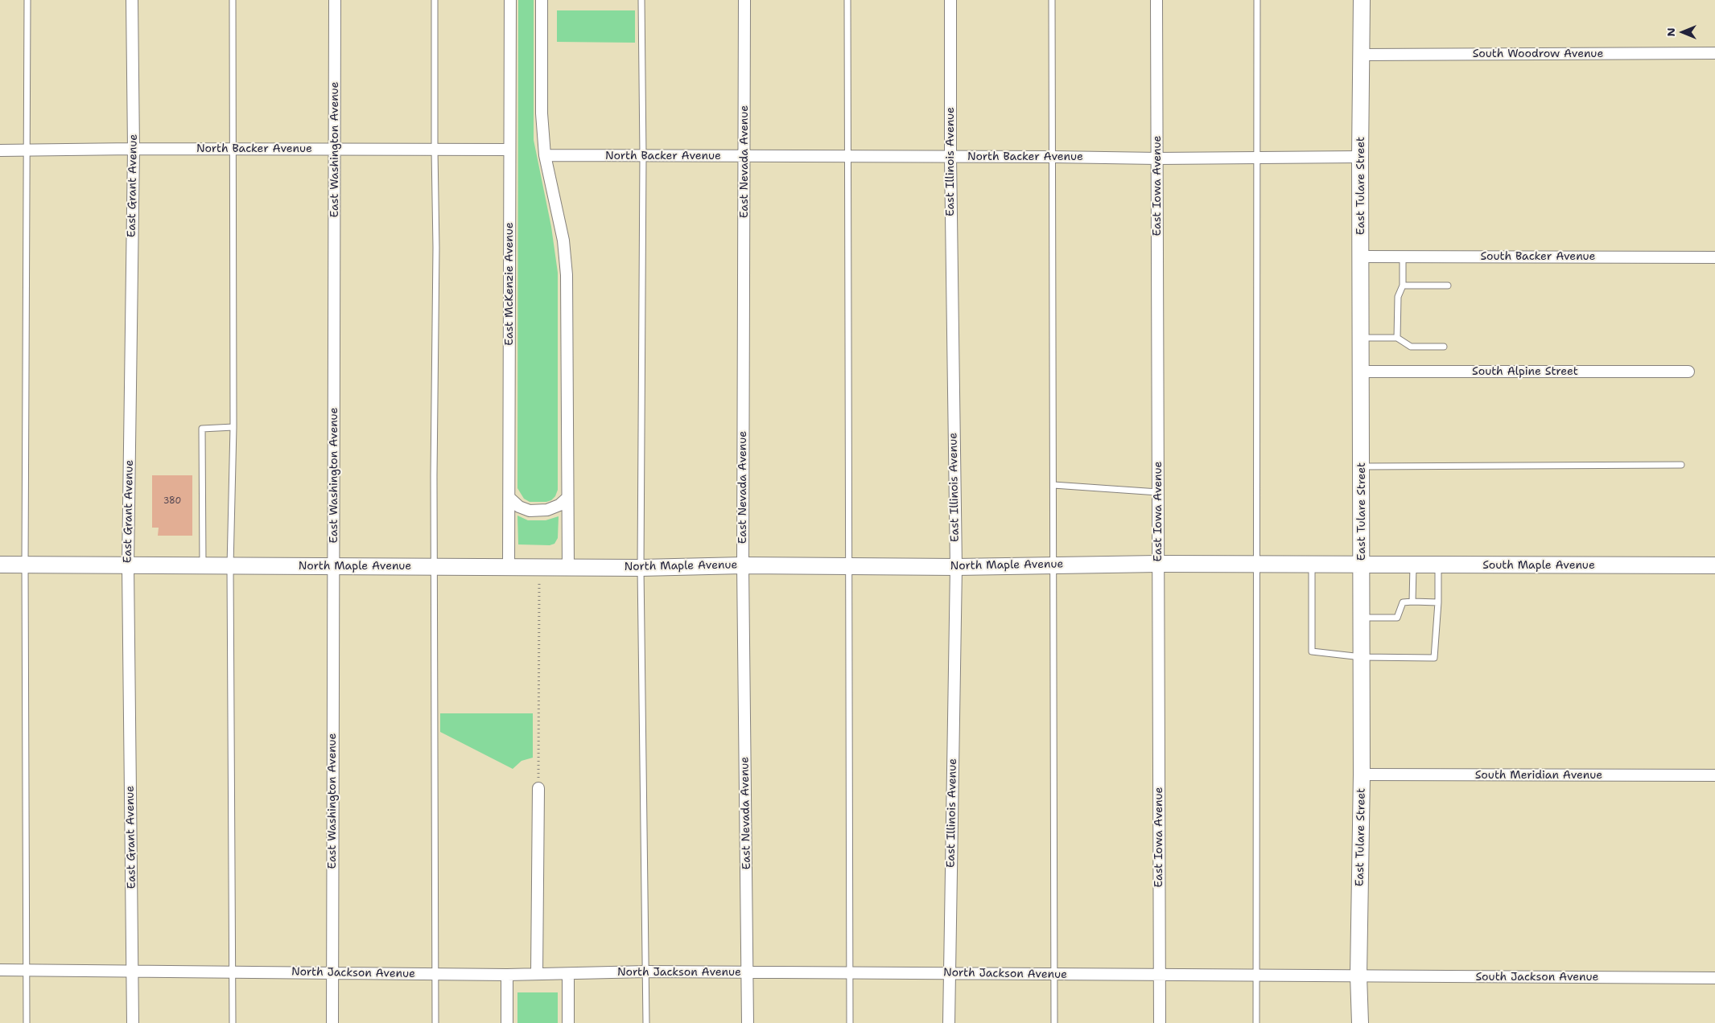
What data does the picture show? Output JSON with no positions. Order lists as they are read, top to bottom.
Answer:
{
  "streets": {
    "main road": ["East Tulare Street", "North Maple Avenue", "South Maple Avenue"],
    "street": [
      "South Woodrow Avenue",
      "North Backer Avenue",
      "East Washington Avenue",
      "East Nevada Avenue",
      "East Illinois Avenue",
      "East Grant Avenue",
      "East Iowa Avenue",
      "South Backer Avenue",
      "East McKenzie Avenue",
      "South Alpine Street",
      "South Meridian Avenue",
      "North Jackson Avenue",
      "South Jackson Avenue"
    ]
  },
  "crossings": [
    ["South Woodrow Avenue", "East Tulare Street"],
    ["North Backer Avenue", "East Washington Avenue"],
    ["North Backer Avenue", "East Nevada Avenue"],
    ["North Backer Avenue", "East Illinois Avenue"],
    ["North Backer Avenue", "East Grant Avenue"],
    ["North Backer Avenue", "East Iowa Avenue"],
    ["North Backer Avenue", "East Tulare Street"],
    ["North Backer Avenue", "East McKenzie Avenue"],
    ["East Washington Avenue", "North Maple Avenue"],
    ["East Washington Avenue", "North Jackson Avenue"],
    ["East Nevada Avenue", "North Maple Avenue"],
    ["East Nevada Avenue", "North Jackson Avenue"],
    ["East Illinois Avenue", "North Maple Avenue"],
    ["East Illinois Avenue", "North Jackson Avenue"],
    ["East Grant Avenue", "North Maple Avenue"],
    ["East Grant Avenue", "North Jackson Avenue"],
    ["East Iowa Avenue", "North Maple Avenue"],
    ["East Iowa Avenue", "North Jackson Avenue"],
    ["East Tulare Street", "South Backer Avenue"],
    ["East Tulare Street", "South Alpine Street"],
    ["East Tulare Street", "North Maple Avenue"],
    ["East Tulare Street", "South Maple Avenue"],
    ["East Tulare Street", "South Meridian Avenue"],
    ["East Tulare Street", "North Jackson Avenue"],
    ["East Tulare Street", "South Jackson Avenue"],
    ["East McKenzie Avenue", "North Maple Avenue"],
    ["North Maple Avenue", "South Maple Avenue"],
    ["North Jackson Avenue", "South Jackson Avenue"]
  ],
  "house_numbers": ["380"],
  "north": "left"
}
